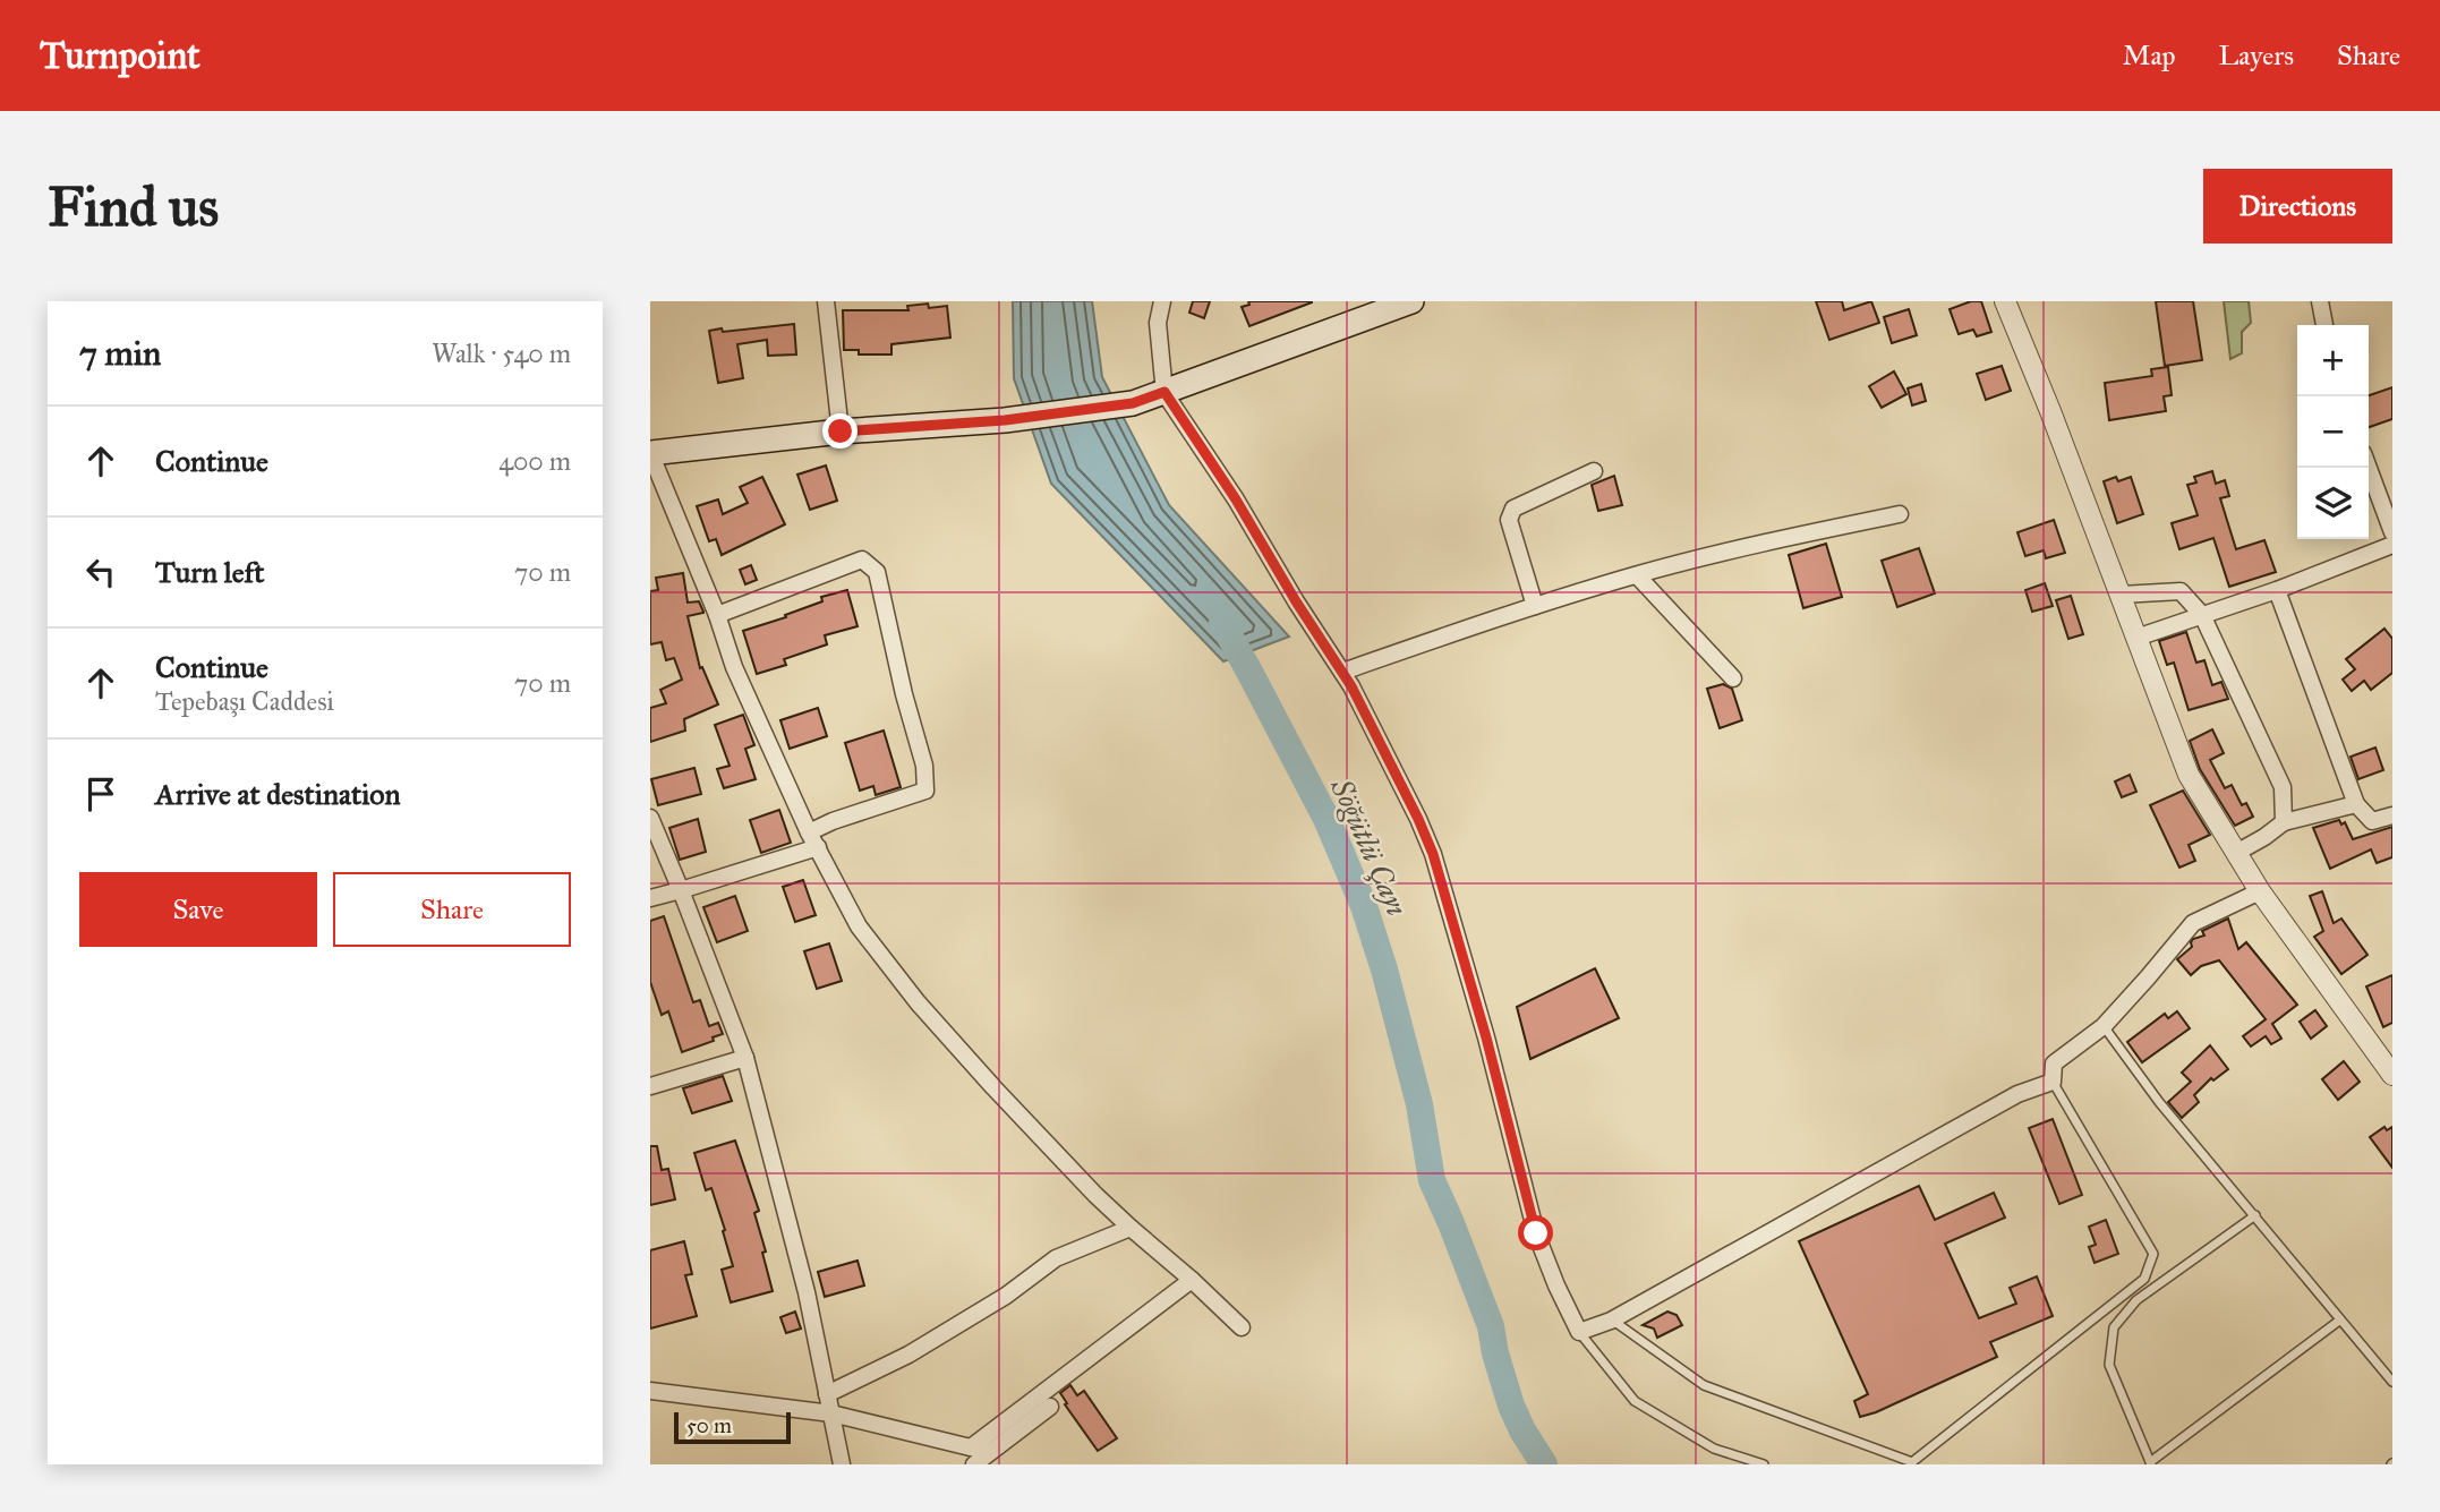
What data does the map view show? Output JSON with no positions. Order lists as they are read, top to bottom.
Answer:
{
  "water": ["Söğütlü Çayı"],
  "scale_bar": "50 m",
  "page": {
    "header": "Turnpoint",
    "nav": ["Map", "Layers", "Share"],
    "buttons": [
      "Directions",
      ["Save", "Share"]
    ],
    "title": "Find us",
    "heading": ["7 min", "Walk · 540 m"],
    "map_buttons": ["+", "−"],
    "list": [
      ["Continue", "400 m"],
      ["Turn left", "70 m"],
      ["Continue", "Tepebaşı Caddesi", "70 m"],
      "Arrive at destination"
    ],
    "scale": "50 m"
  }
}
